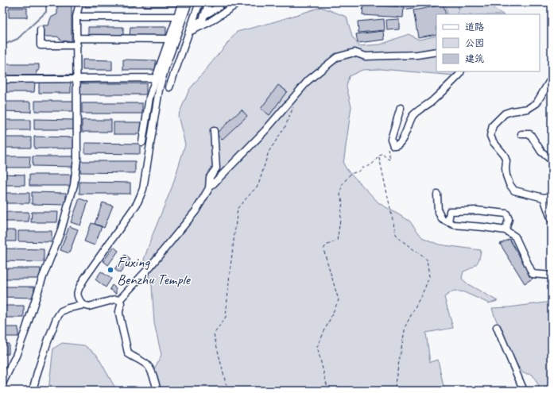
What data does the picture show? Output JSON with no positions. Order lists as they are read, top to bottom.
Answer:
{
  "places": ["Fuxing Benzhu Temple"],
  "legend": ["道路", "公园", "建筑"]
}
